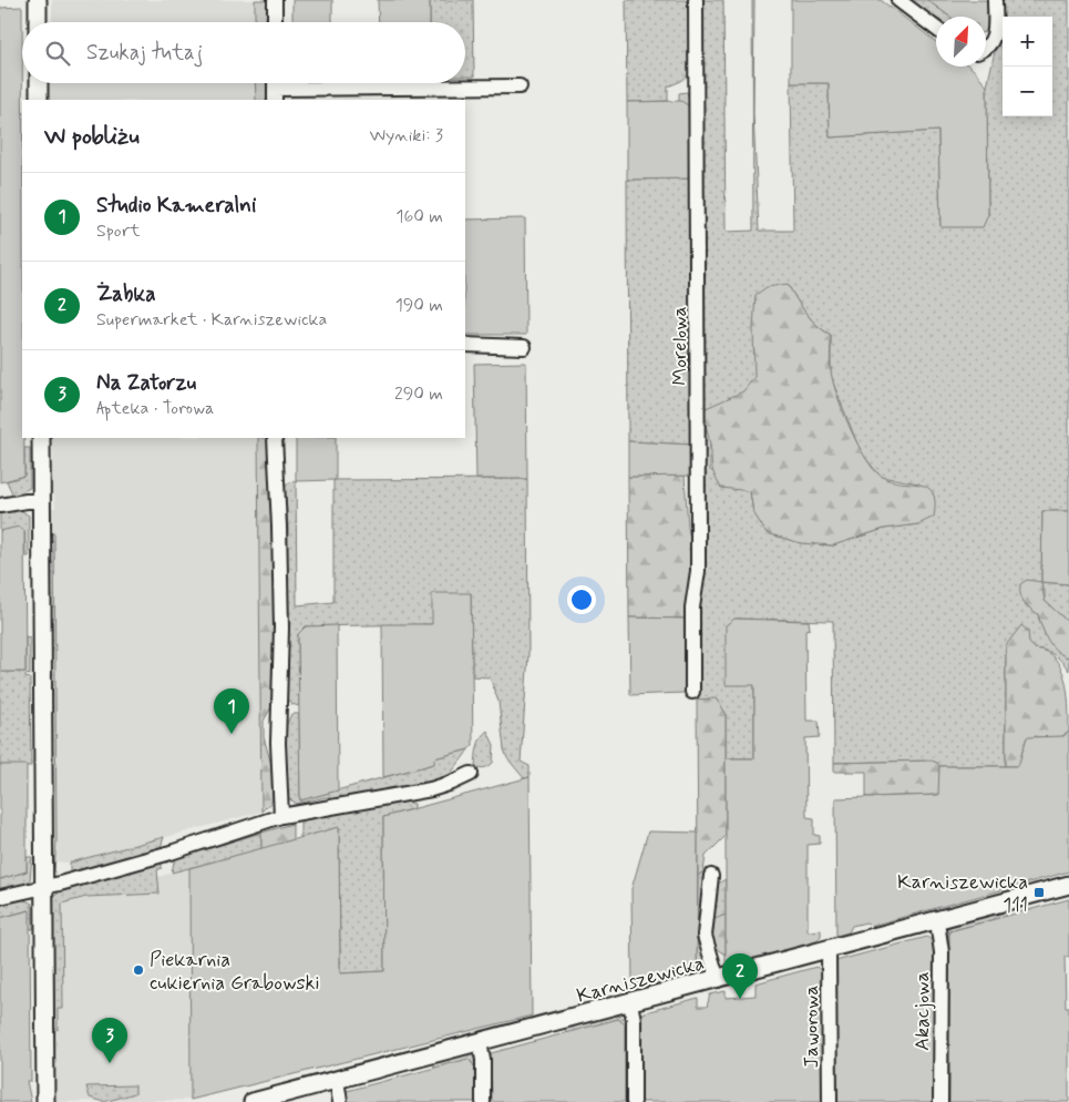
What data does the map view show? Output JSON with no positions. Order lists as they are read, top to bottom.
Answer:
{
  "streets": {
    "street": [
      "Morelowa",
      "Karniszewicka",
      "Akacjowa",
      "Jaworowa"
    ]
  },
  "crossings": [
    ["Karniszewicka", "Akacjowa"],
    ["Karniszewicka", "Jaworowa"]
  ],
  "places": {
    "transit": ["Karniszewicka 111"],
    "other": ["Piekarnia cukiernia Grabowski"]
  },
  "north": "top right",
  "page": {
    "map_buttons": ["+", "−"],
    "search": "Szukaj tutaj",
    "heading": ["W pobliżu", "Wyniki: 3"],
    "list": [
      {
        "mark": "1",
        "name": "Studio Kameralni",
        "note": "Sport",
        "value": "160 m"
      },
      {
        "mark": "2",
        "name": "Żabka",
        "note": "Supermarket · Karniszewicka",
        "value": "190 m"
      },
      {
        "mark": "3",
        "name": "Na Zatorzu",
        "note": "Apteka · Torowa",
        "value": "290 m"
      }
    ],
    "pins": ["1", "2", "3"]
  }
}
